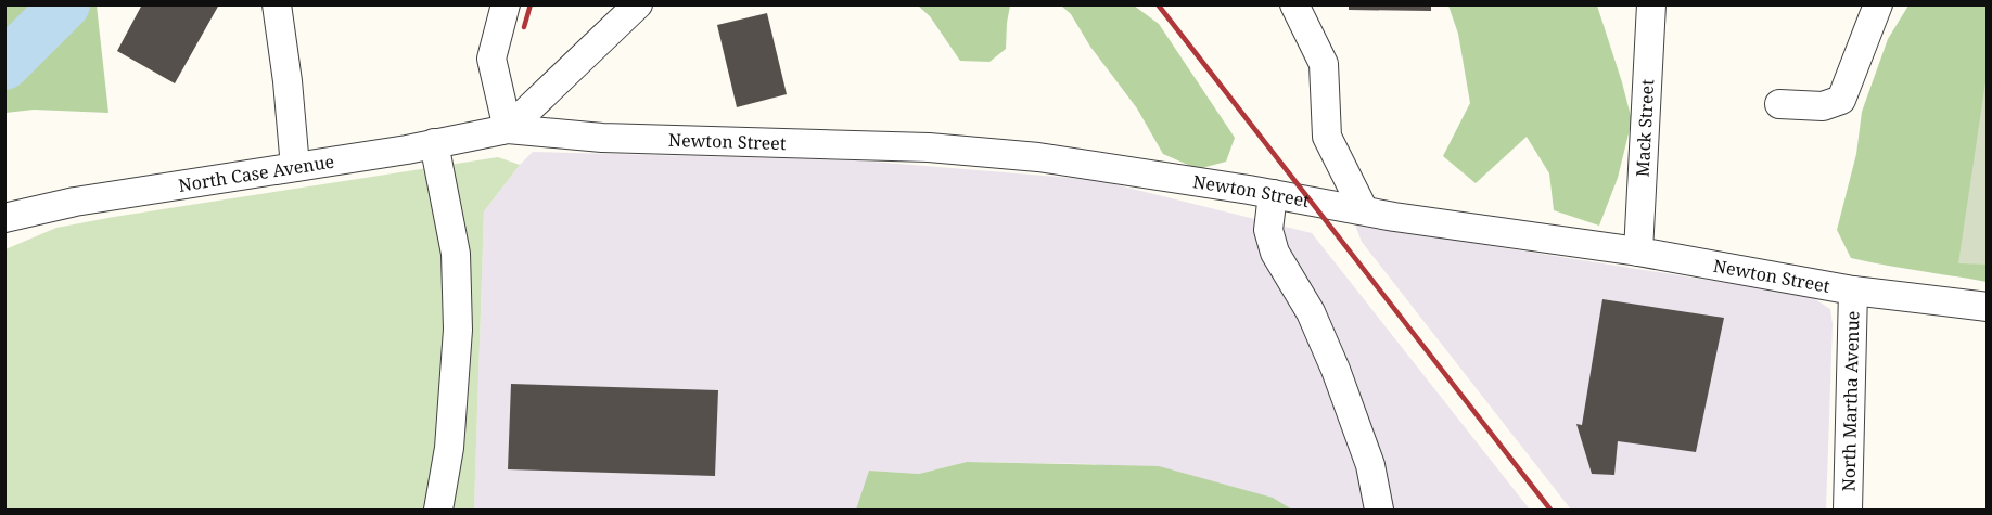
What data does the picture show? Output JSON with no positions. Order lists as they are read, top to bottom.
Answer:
{
  "streets": {
    "street": [
      "Mack Street",
      "Newton Street",
      "North Case Avenue",
      "North Martha Avenue"
    ]
  },
  "crossings": [
    ["Mack Street", "Newton Street"],
    ["Newton Street", "North Case Avenue"],
    ["Newton Street", "North Martha Avenue"]
  ]
}
